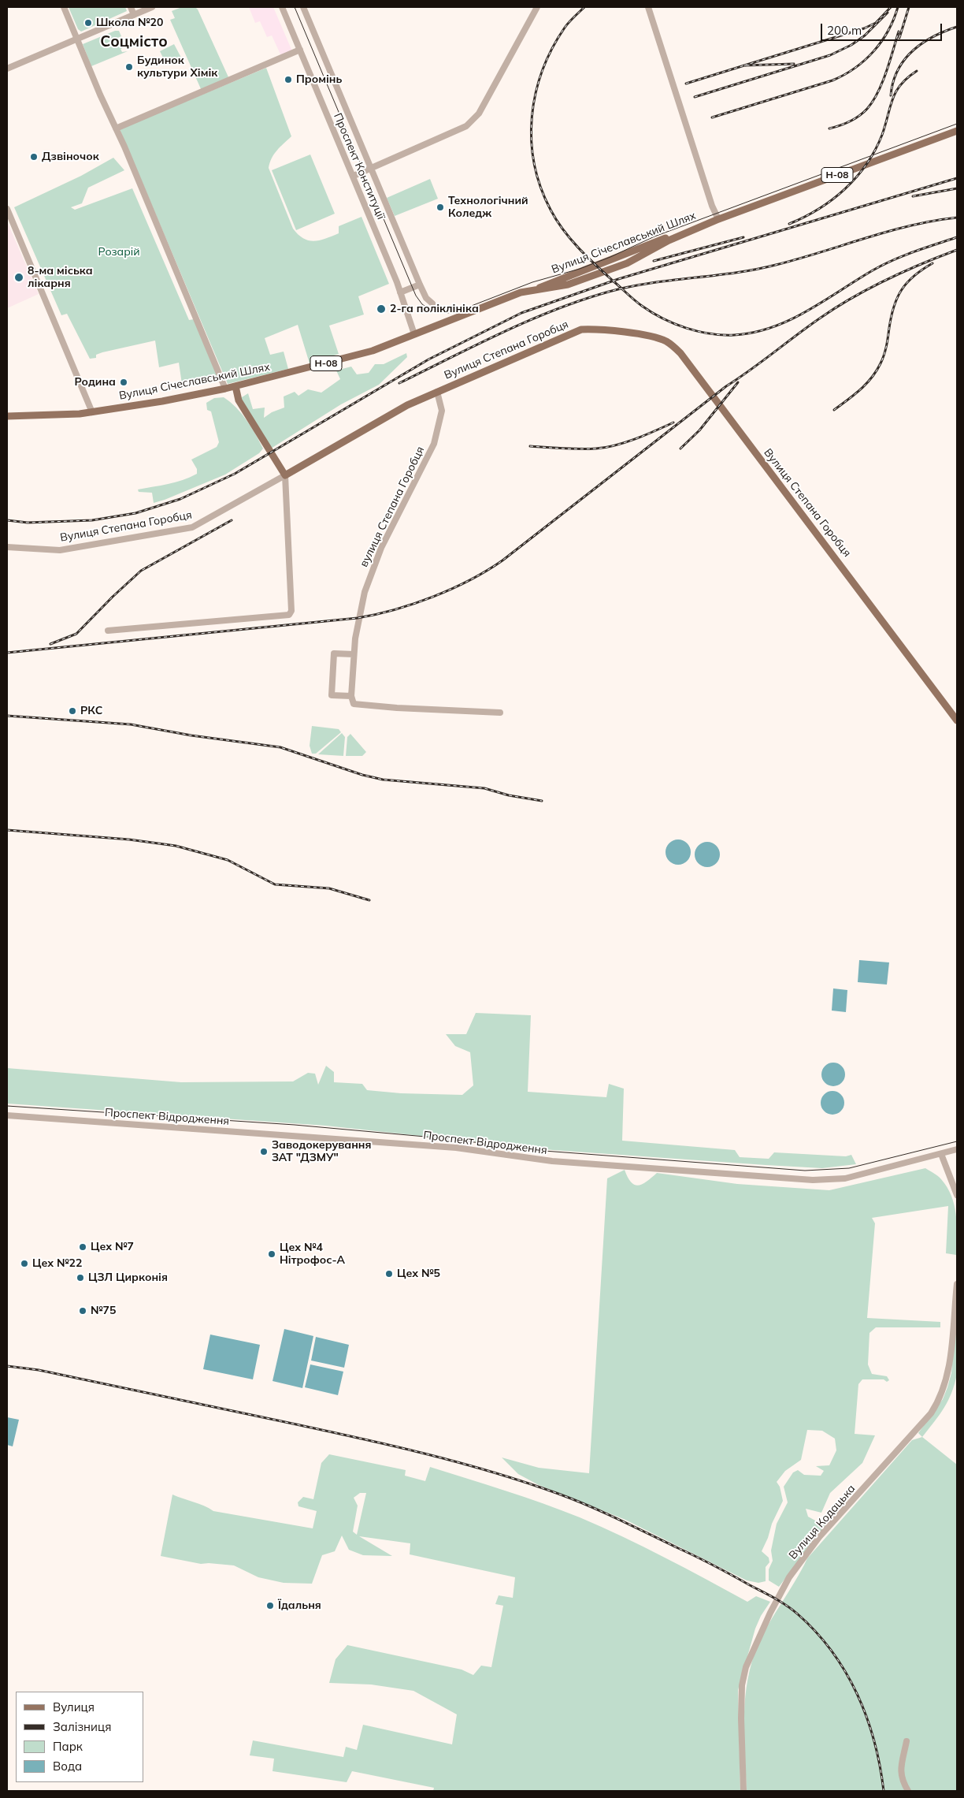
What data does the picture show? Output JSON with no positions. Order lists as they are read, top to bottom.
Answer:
{
  "streets": {
    "main road": ["Н-08", "Вулиця Січеславський Шлях", "Вулиця Степана Горобця"],
    "street": [
      "Проспект Конституції",
      "вулиця Степана Горобця",
      "Проспект Відродження",
      "Вулиця Кодацька"
    ]
  },
  "crossings": [
    ["Проспект Конституції", "Вулиця Січеславський Шлях"],
    ["Вулиця Степана Горобця", "вулиця Степана Горобця"]
  ],
  "districts": ["Соцмісто"],
  "parks": ["Розарій"],
  "places": [
    "Школа №20",
    "Будинок культури Хімік",
    "Промінь",
    "Дзвіночок",
    "Технологічний Коледж",
    "8-ма міська лікарня",
    "2-га поліклініка",
    "Родина",
    "РКС",
    "Заводокерування ЗАТ \"ДЗМУ\"",
    "Цех №7",
    "Цех №4 Нітрофос-А",
    "Цех №22",
    "Цех №5",
    "ЦЗЛ Цирконія",
    "№75",
    "Їдальня"
  ],
  "legend": [
    "Вулиця",
    "Залізниця",
    "Парк",
    "Вода"
  ],
  "scale_bar": "200 m"
}
